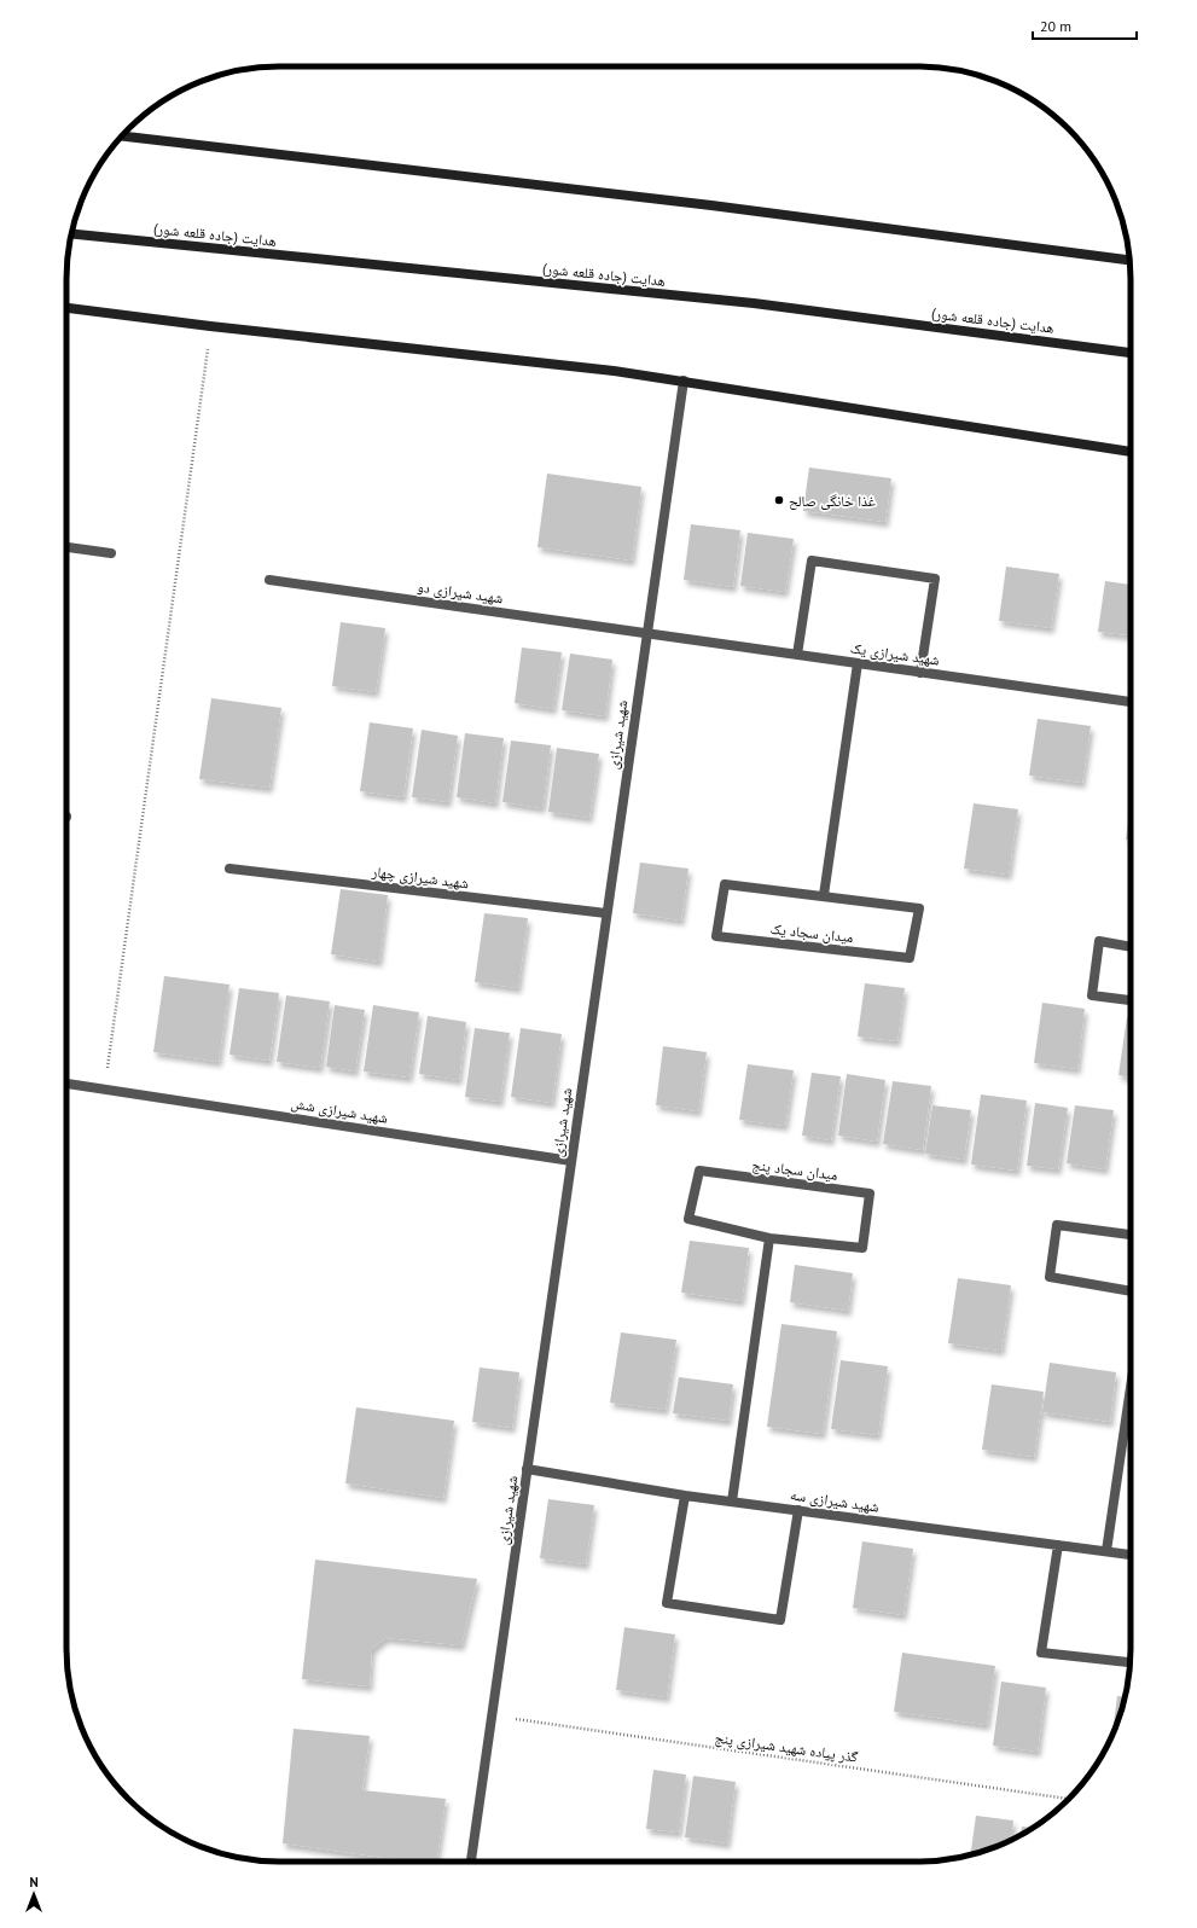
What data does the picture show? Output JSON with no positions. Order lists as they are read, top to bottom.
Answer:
{
  "streets": {
    "main road": ["هدایت (جاده قلعه شور)"],
    "street": [
      "شهید شیرازی دو",
      "شهید شیرازی یک",
      "شهید شیرازی",
      "شهید شیرازی چهار",
      "میدان سجاد یک",
      "شهید شیرازی شش",
      "میدان سجاد پنج",
      "شهید شیرازی سه"
    ],
    "path": ["گذر پیاده شهید شیرازی پنج"]
  },
  "crossings": [
    ["شهید شیرازی دو", "شهید شیرازی یک"],
    ["شهید شیرازی دو", "شهید شیرازی"],
    ["شهید شیرازی یک", "شهید شیرازی"],
    ["شهید شیرازی", "شهید شیرازی چهار"],
    ["شهید شیرازی", "شهید شیرازی شش"],
    ["شهید شیرازی", "شهید شیرازی سه"],
    ["شهید شیرازی", "گذر پیاده شهید شیرازی پنج"]
  ],
  "places": ["غذا خانگی صالح"],
  "scale_bar": "20 m",
  "north": "top"
}
